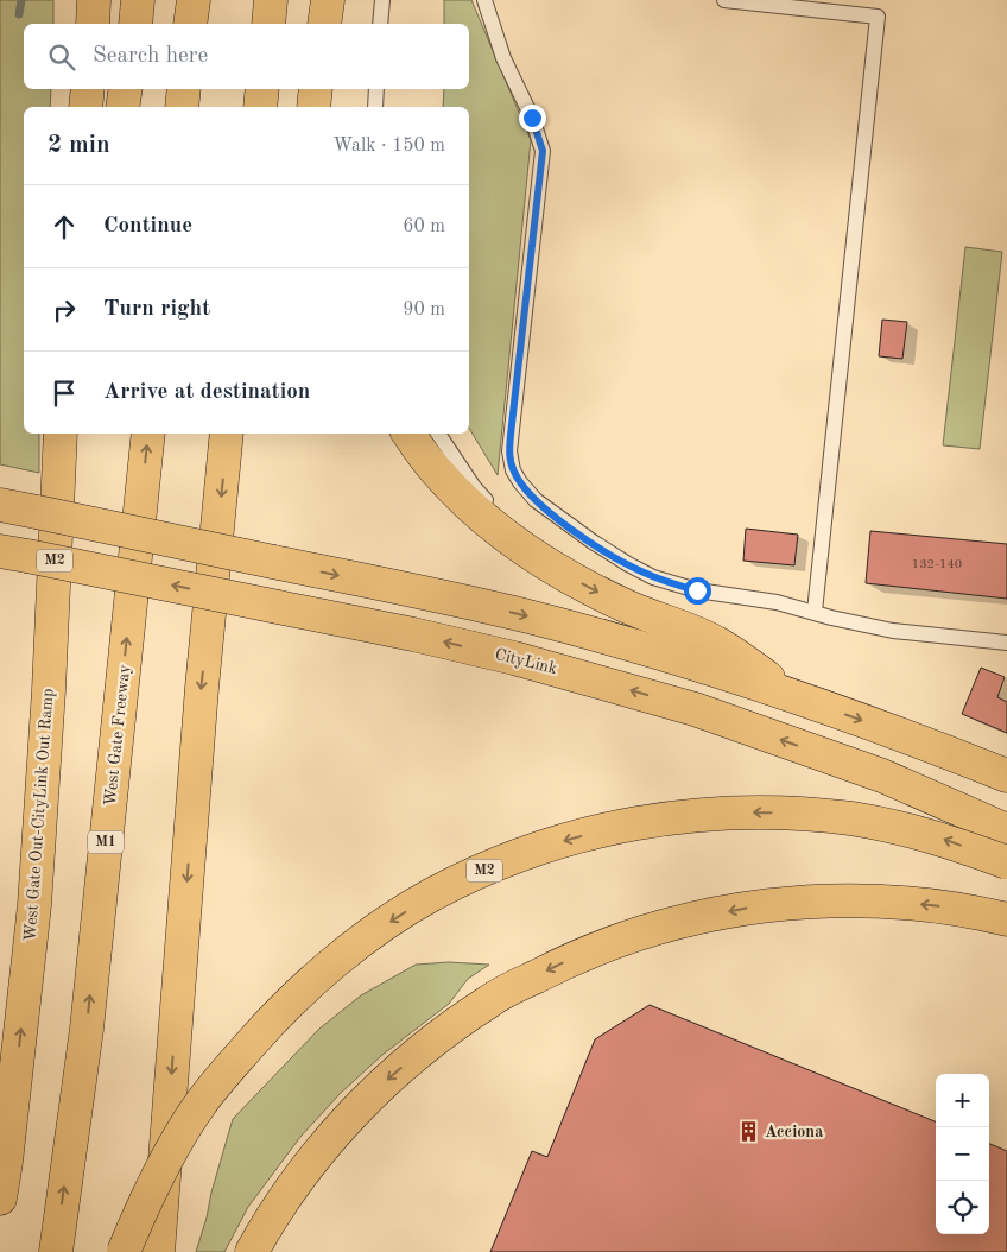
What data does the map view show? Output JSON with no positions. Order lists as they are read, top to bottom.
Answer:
{
  "streets": {
    "highway": [
      "M2",
      "CityLink",
      "West Gate Freeway",
      "West Gate Out-CityLink Out Ramp",
      "M1"
    ]
  },
  "places": {
    "building": ["Acciona"]
  },
  "house_numbers": ["132-140"],
  "page": {
    "search": "Search here",
    "heading": ["2 min", "Walk · 150 m"],
    "list": [
      ["Continue", "60 m"],
      ["Turn right", "90 m"],
      "Arrive at destination"
    ],
    "map_buttons": ["+", "−"]
  }
}
